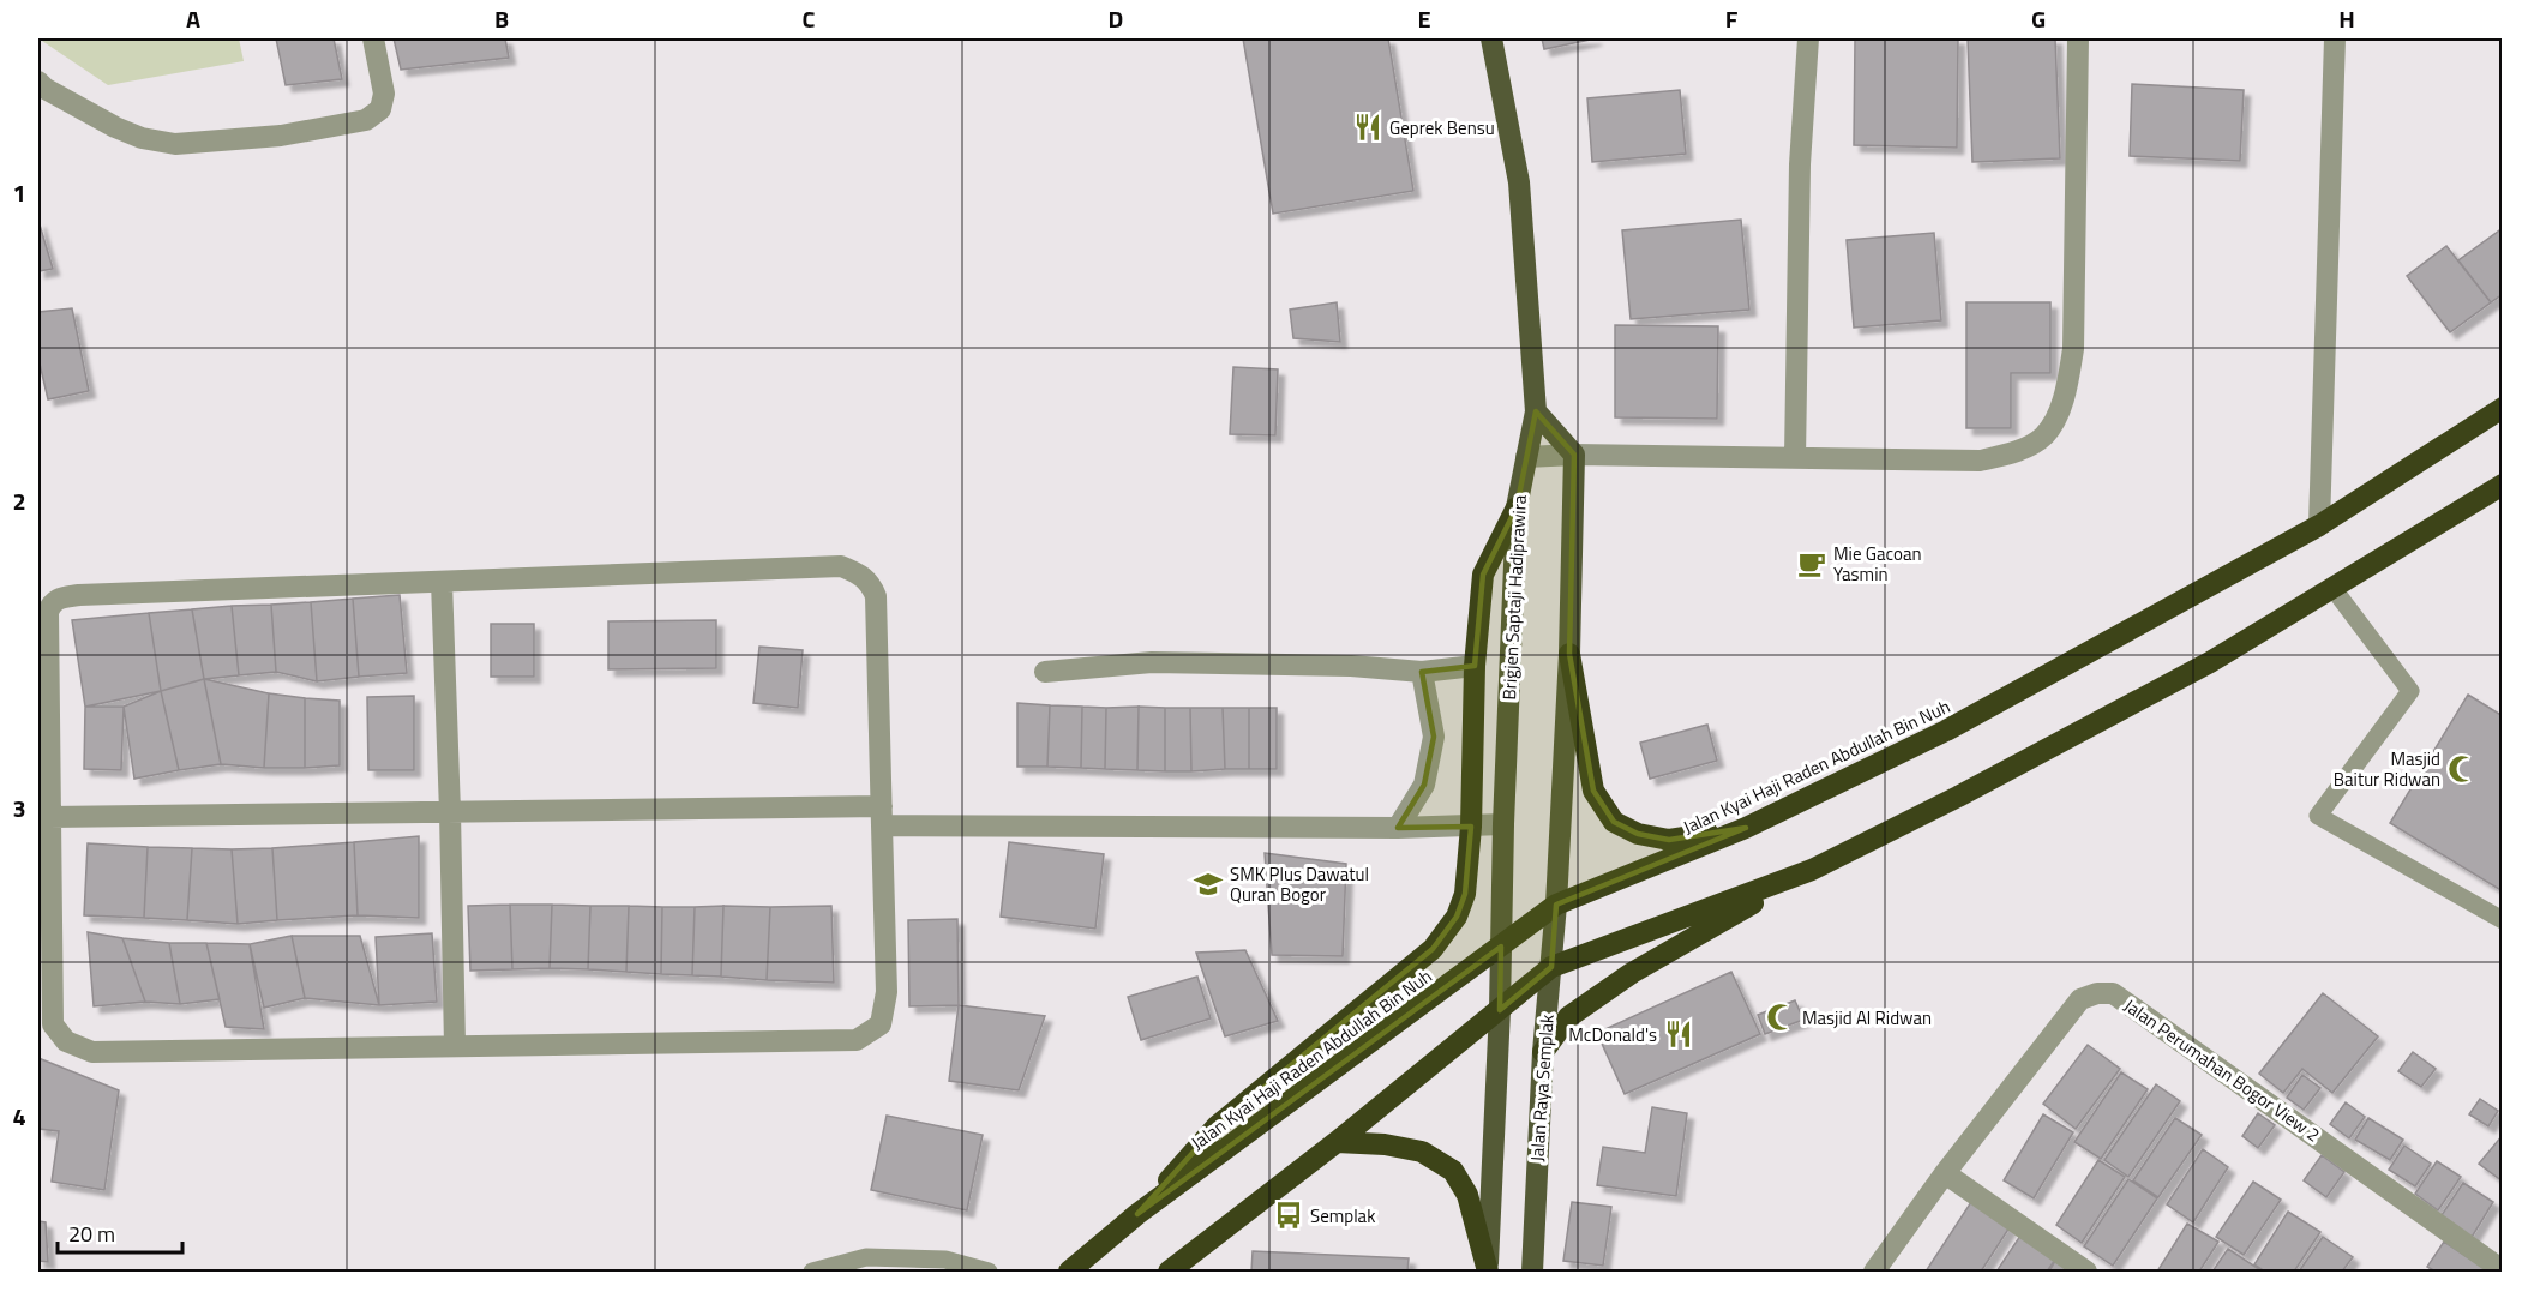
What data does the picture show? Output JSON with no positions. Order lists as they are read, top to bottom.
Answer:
{
  "streets": {
    "highway": ["Jalan Kyai Haji Raden Abdullah Bin Nuh"],
    "main road": ["Brigjen Saptaji Hadiprawira", "Jalan Raya Semplak"],
    "street": ["Jalan Perumahan Bogor View 2"]
  },
  "crossings": [
    ["Brigjen Saptaji Hadiprawira", "Jalan Kyai Haji Raden Abdullah Bin Nuh"],
    ["Jalan Kyai Haji Raden Abdullah Bin Nuh", "Jalan Raya Semplak"]
  ],
  "places": {
    "restaurant": ["Geprek Bensu", "McDonald's"],
    "cafe": ["Mie Gacoan Yasmin"],
    "mosque": ["Masjid Baitur Ridwan", "Masjid Al Ridwan"],
    "school or university": ["SMK Plus Dawatul Quran Bogor"],
    "bus stop": ["Semplak"]
  },
  "scale_bar": "20 m",
  "grid": {
    "columns": [
      "A",
      "B",
      "C",
      "D",
      "E",
      "F",
      "G",
      "H"
    ],
    "rows": [
      "1",
      "2",
      "3",
      "4"
    ]
  }
}
